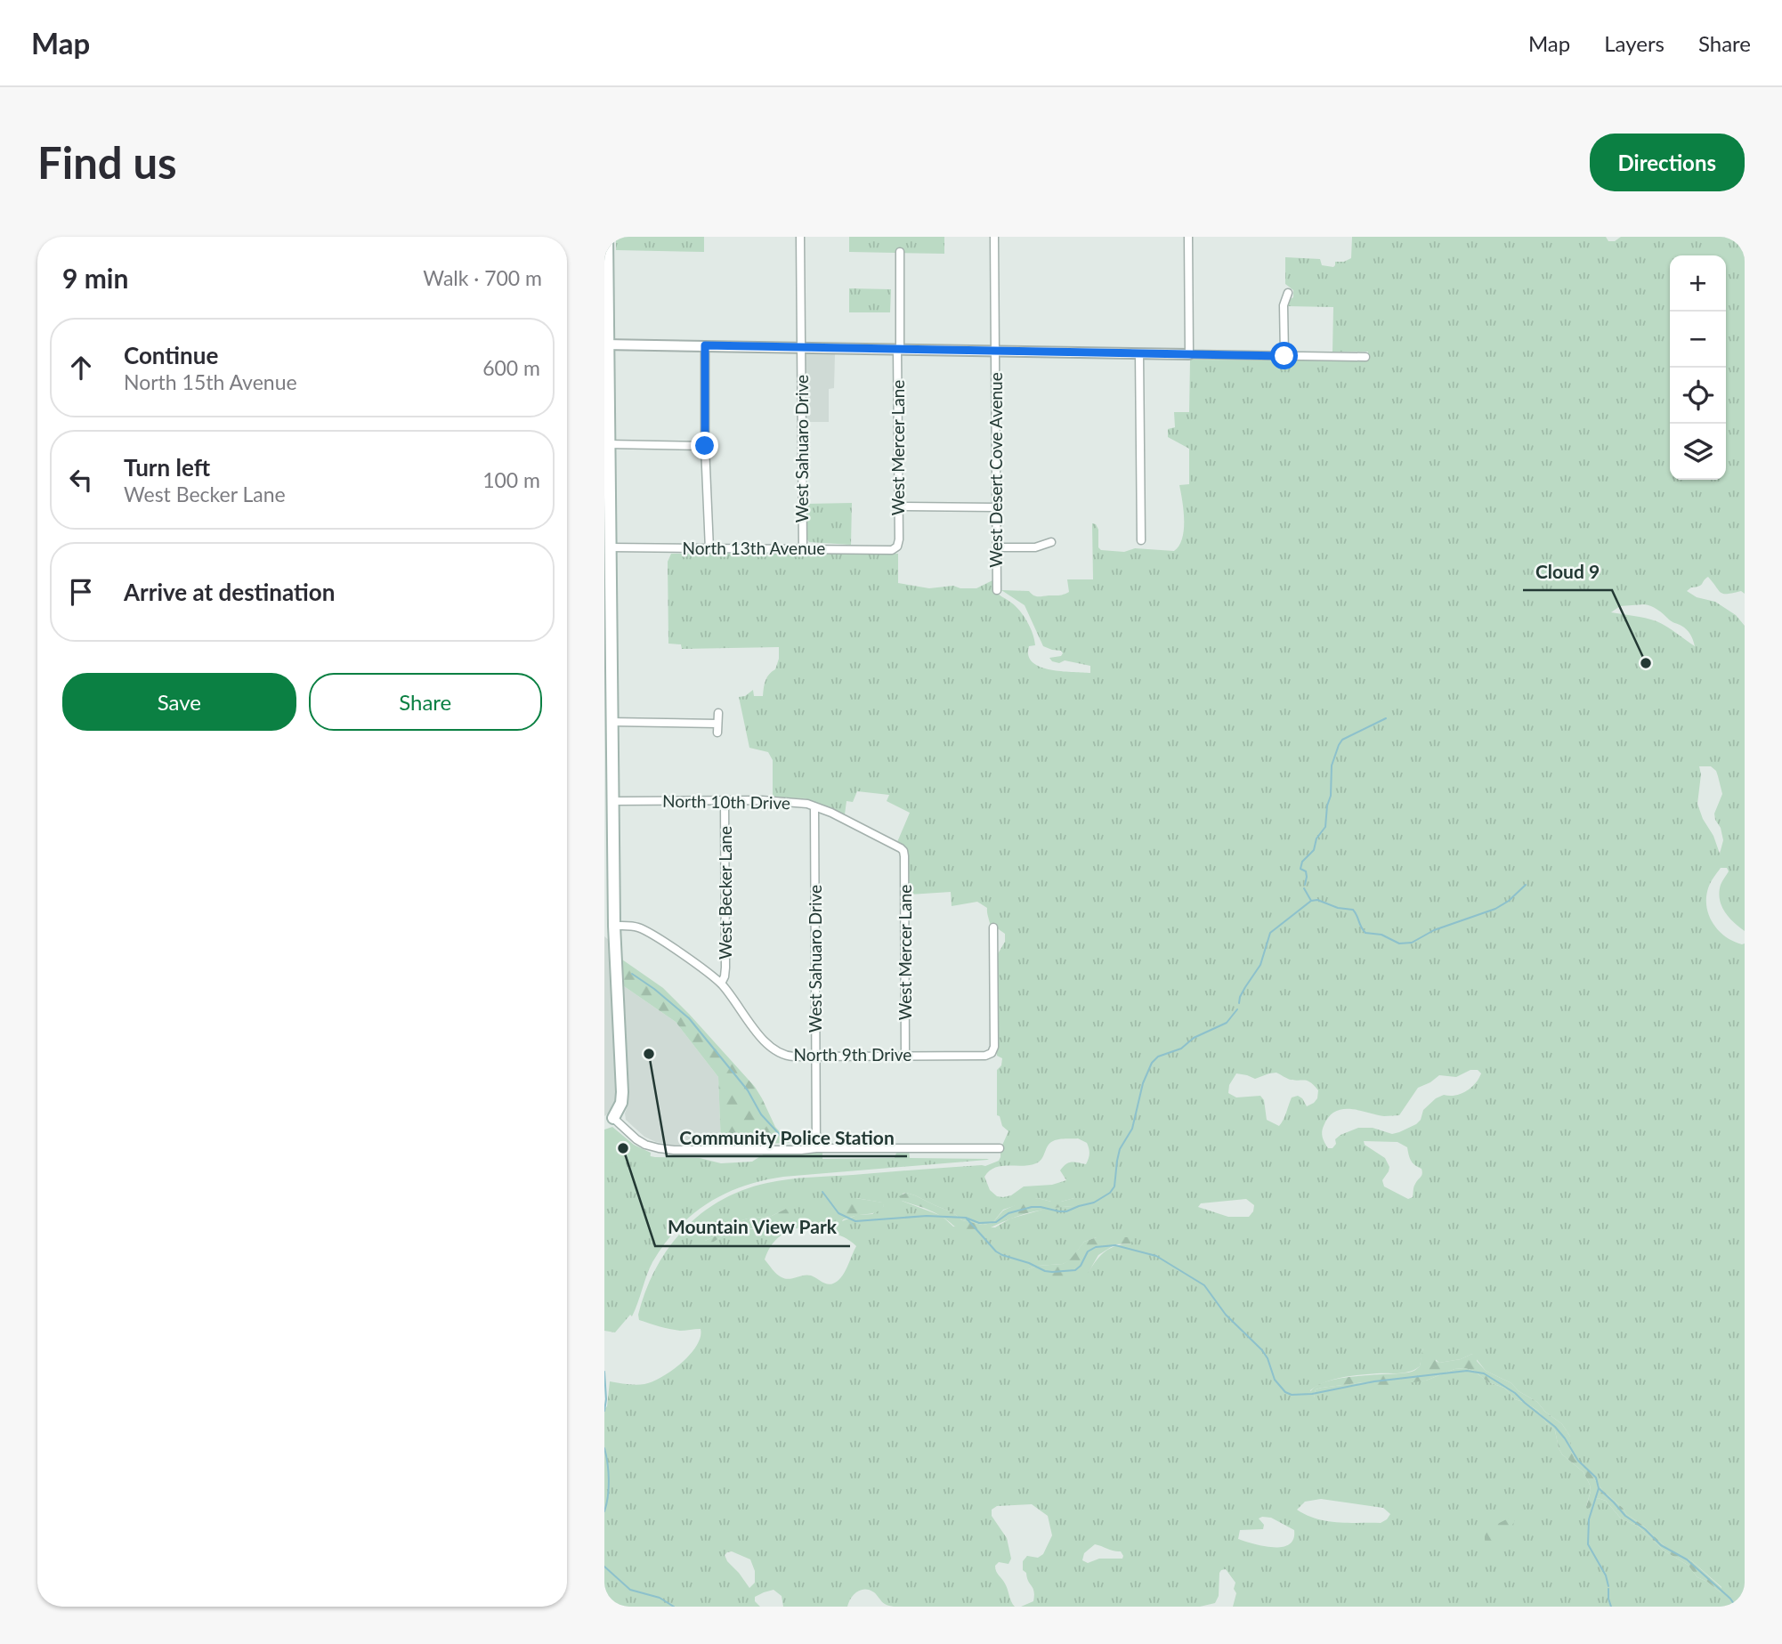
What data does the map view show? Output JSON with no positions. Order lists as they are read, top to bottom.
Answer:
{
  "streets": {
    "street": [
      "West Mercer Lane",
      "West Sahuaro Drive",
      "West Desert Cove Avenue",
      "North 13th Avenue",
      "North 10th Drive",
      "West Becker Lane",
      "North 9th Drive"
    ]
  },
  "crossings": [
    ["West Mercer Lane", "North 13th Avenue"],
    ["West Mercer Lane", "North 10th Drive"],
    ["West Mercer Lane", "North 9th Drive"],
    ["West Sahuaro Drive", "North 13th Avenue"],
    ["West Sahuaro Drive", "North 10th Drive"],
    ["West Sahuaro Drive", "North 9th Drive"],
    ["North 10th Drive", "West Becker Lane"],
    ["West Becker Lane", "North 9th Drive"]
  ],
  "places": ["Cloud 9", "Community Police Station", "Mountain View Park"],
  "page": {
    "header": "Map",
    "nav": ["Map", "Layers", "Share"],
    "buttons": [
      "Directions",
      ["Save", "Share"]
    ],
    "title": "Find us",
    "heading": ["9 min", "Walk · 700 m"],
    "map_buttons": ["+", "−"],
    "list": [
      ["Continue", "North 15th Avenue", "600 m"],
      ["Turn left", "West Becker Lane", "100 m"],
      "Arrive at destination"
    ]
  }
}
